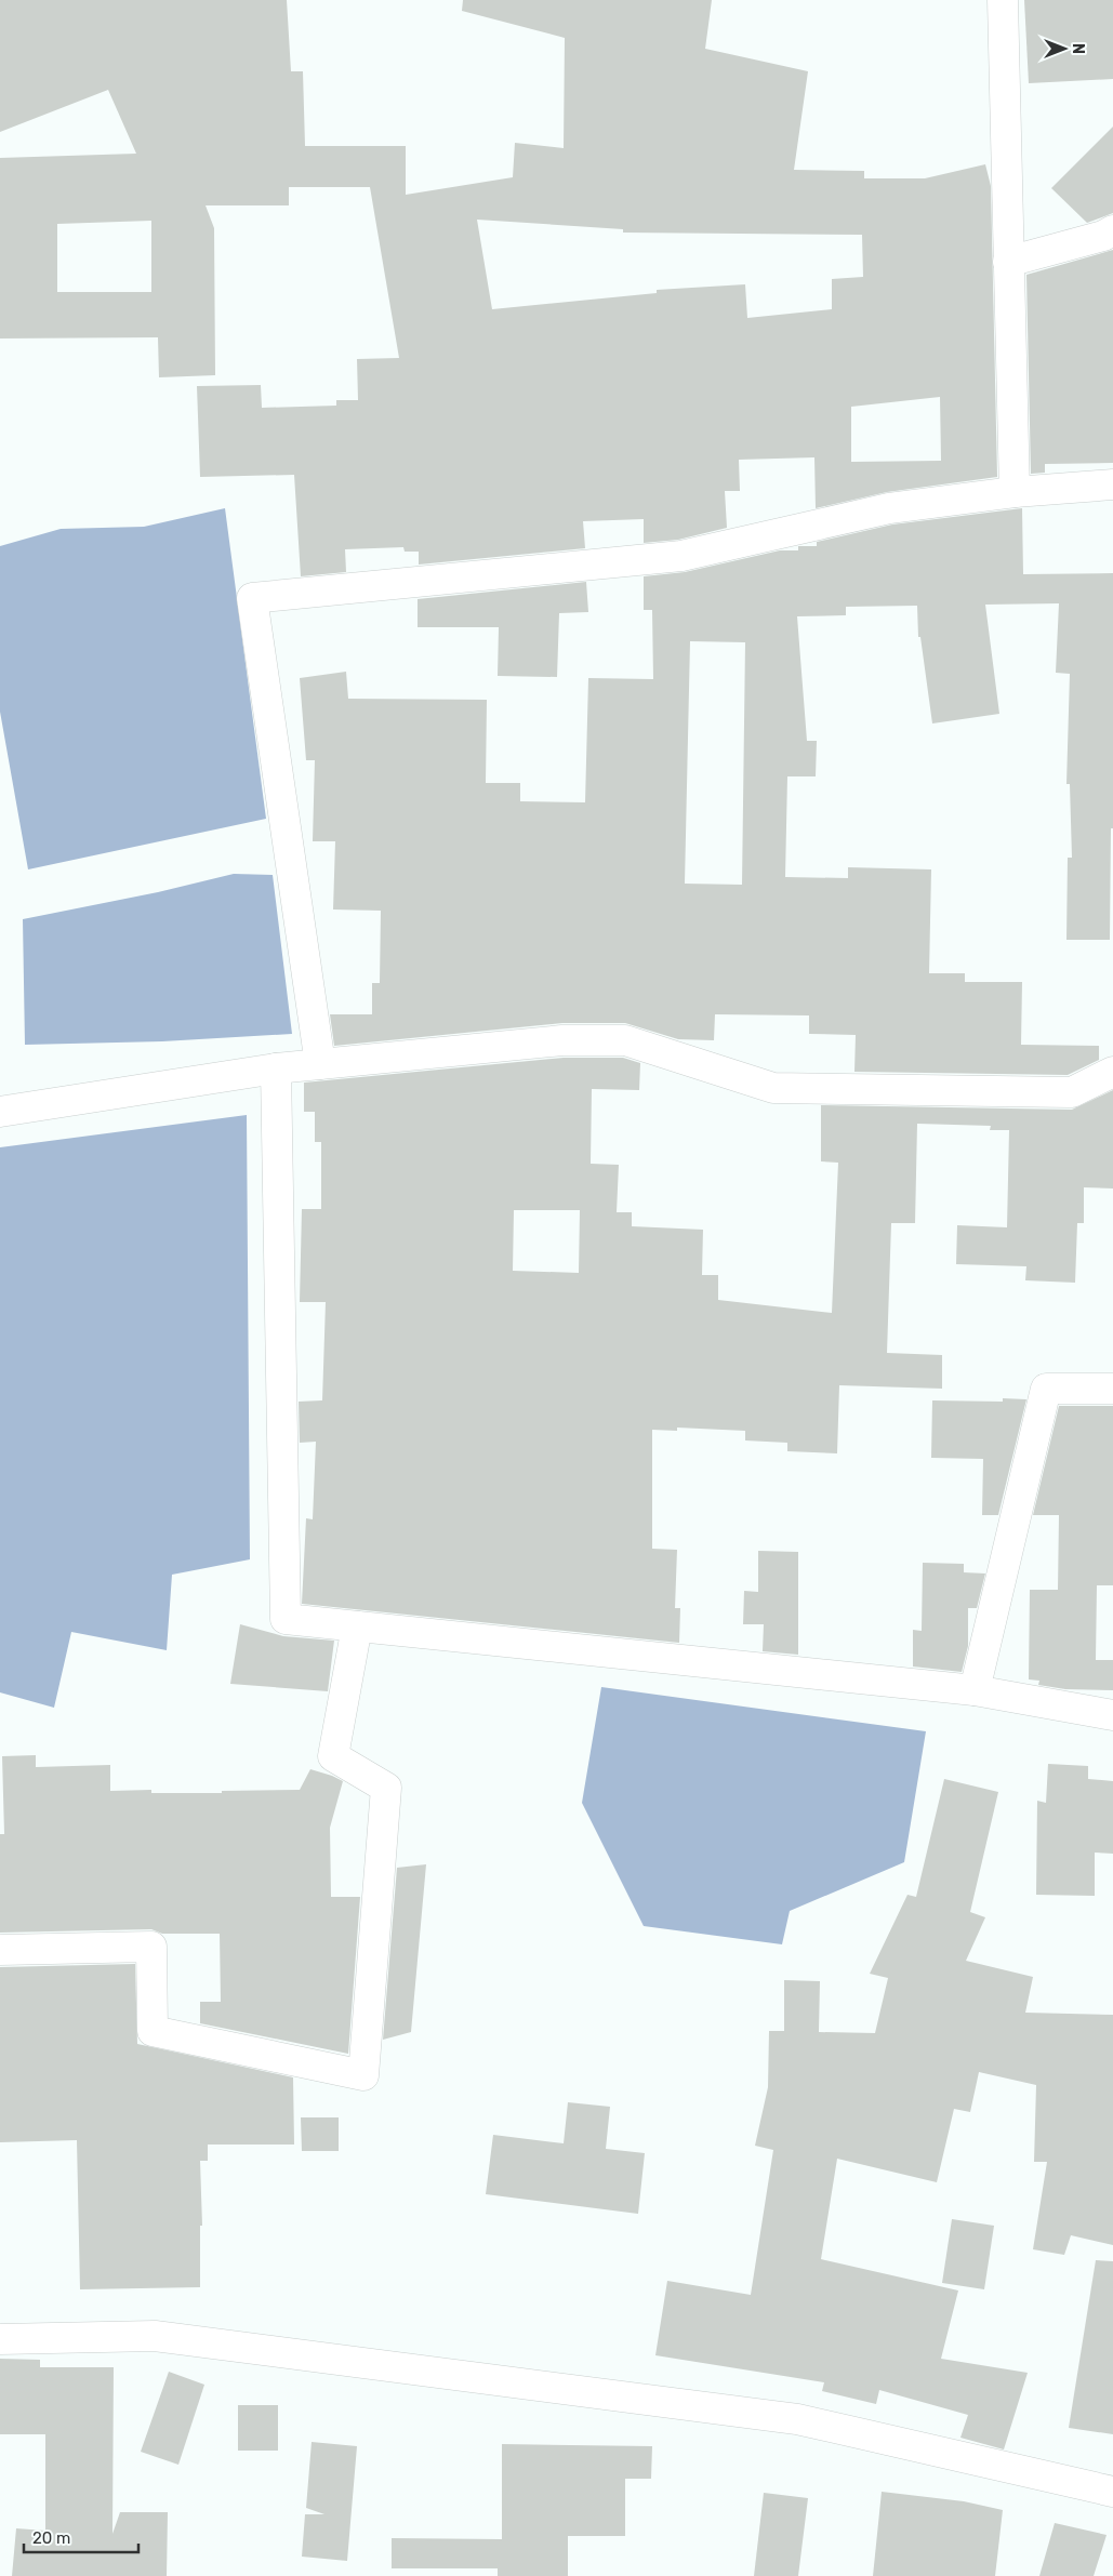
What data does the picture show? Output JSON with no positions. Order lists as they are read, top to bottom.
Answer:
{
  "scale_bar": "20 m",
  "north": "right"
}
